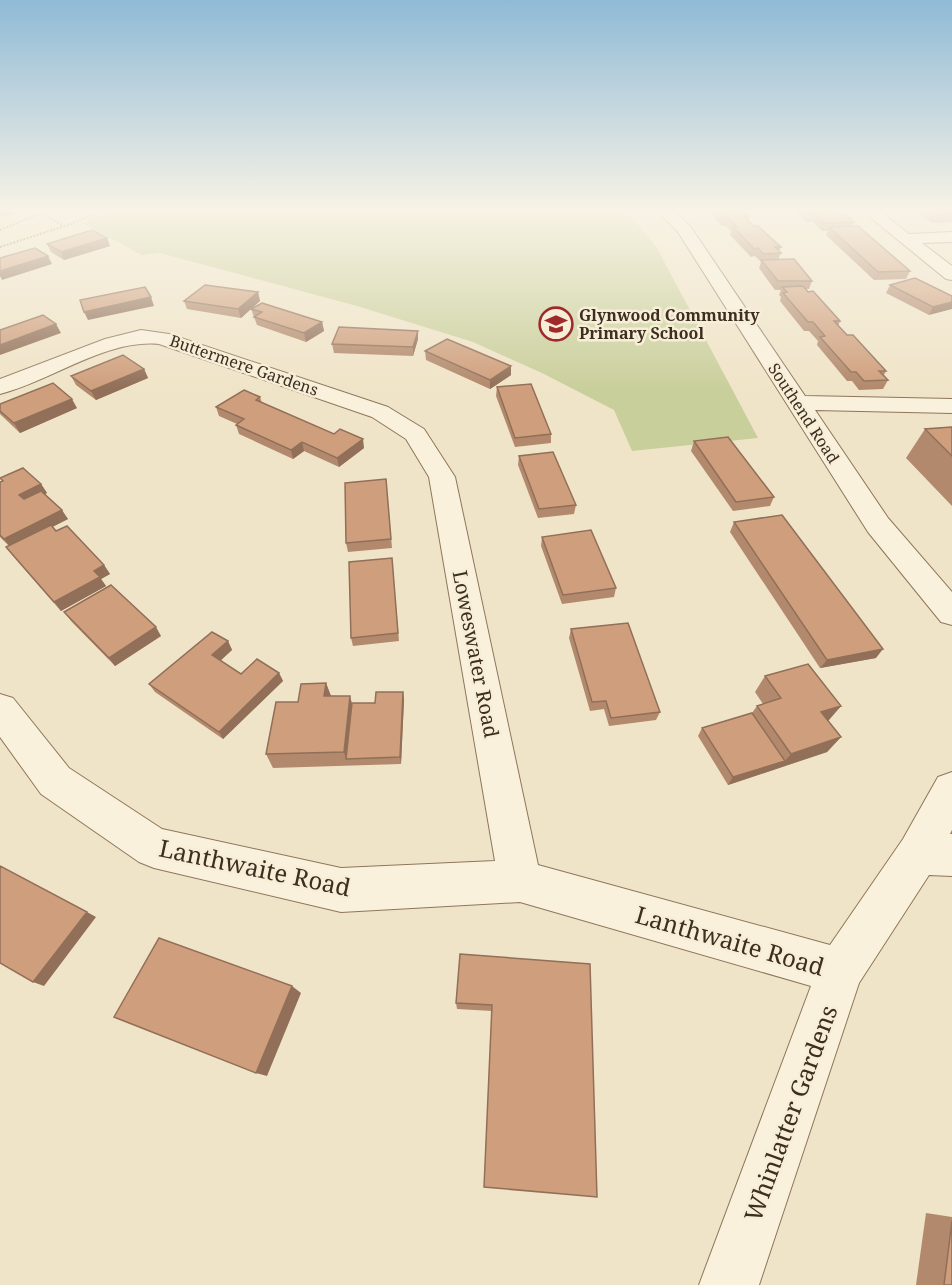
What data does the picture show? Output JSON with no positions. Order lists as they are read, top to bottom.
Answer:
{
  "streets": {
    "street": [
      "Buttermere Gardens",
      "Southend Road",
      "Loweswater Road",
      "Lanthwaite Road",
      "Whinlatter Gardens"
    ]
  },
  "crossings": [
    ["Buttermere Gardens", "Loweswater Road"],
    ["Loweswater Road", "Lanthwaite Road"],
    ["Lanthwaite Road", "Whinlatter Gardens"]
  ],
  "places": {
    "school or university": ["Glynwood Community Primary School"]
  }
}
